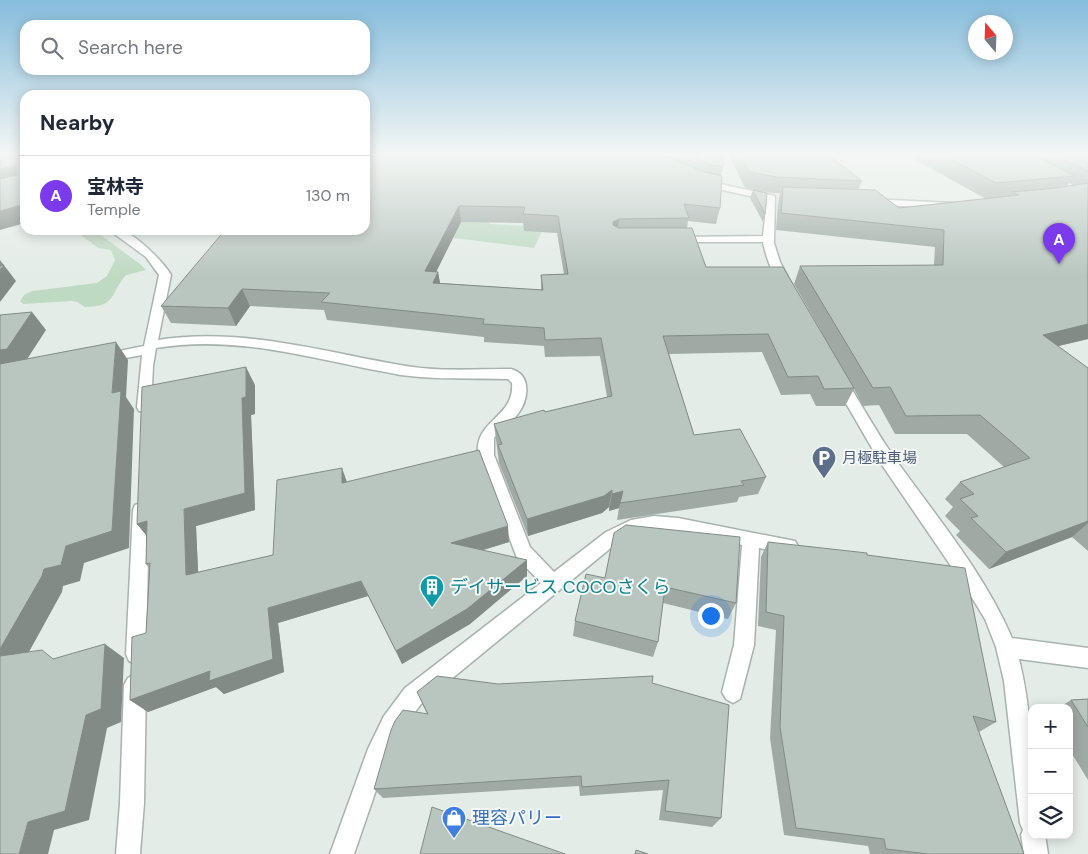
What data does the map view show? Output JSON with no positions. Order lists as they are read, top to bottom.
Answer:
{
  "places": {
    "parking": ["月極駐車場"],
    "building": ["デイサービス COCOさくら"],
    "shop": ["理容パリー"]
  },
  "north": "top",
  "page": {
    "search": "Search here",
    "heading": "Nearby",
    "list": [
      {
        "mark": "A",
        "name": "宝林寺",
        "note": "Temple",
        "value": "130 m"
      }
    ],
    "pins": "A",
    "map_buttons": ["+", "−"]
  }
}
